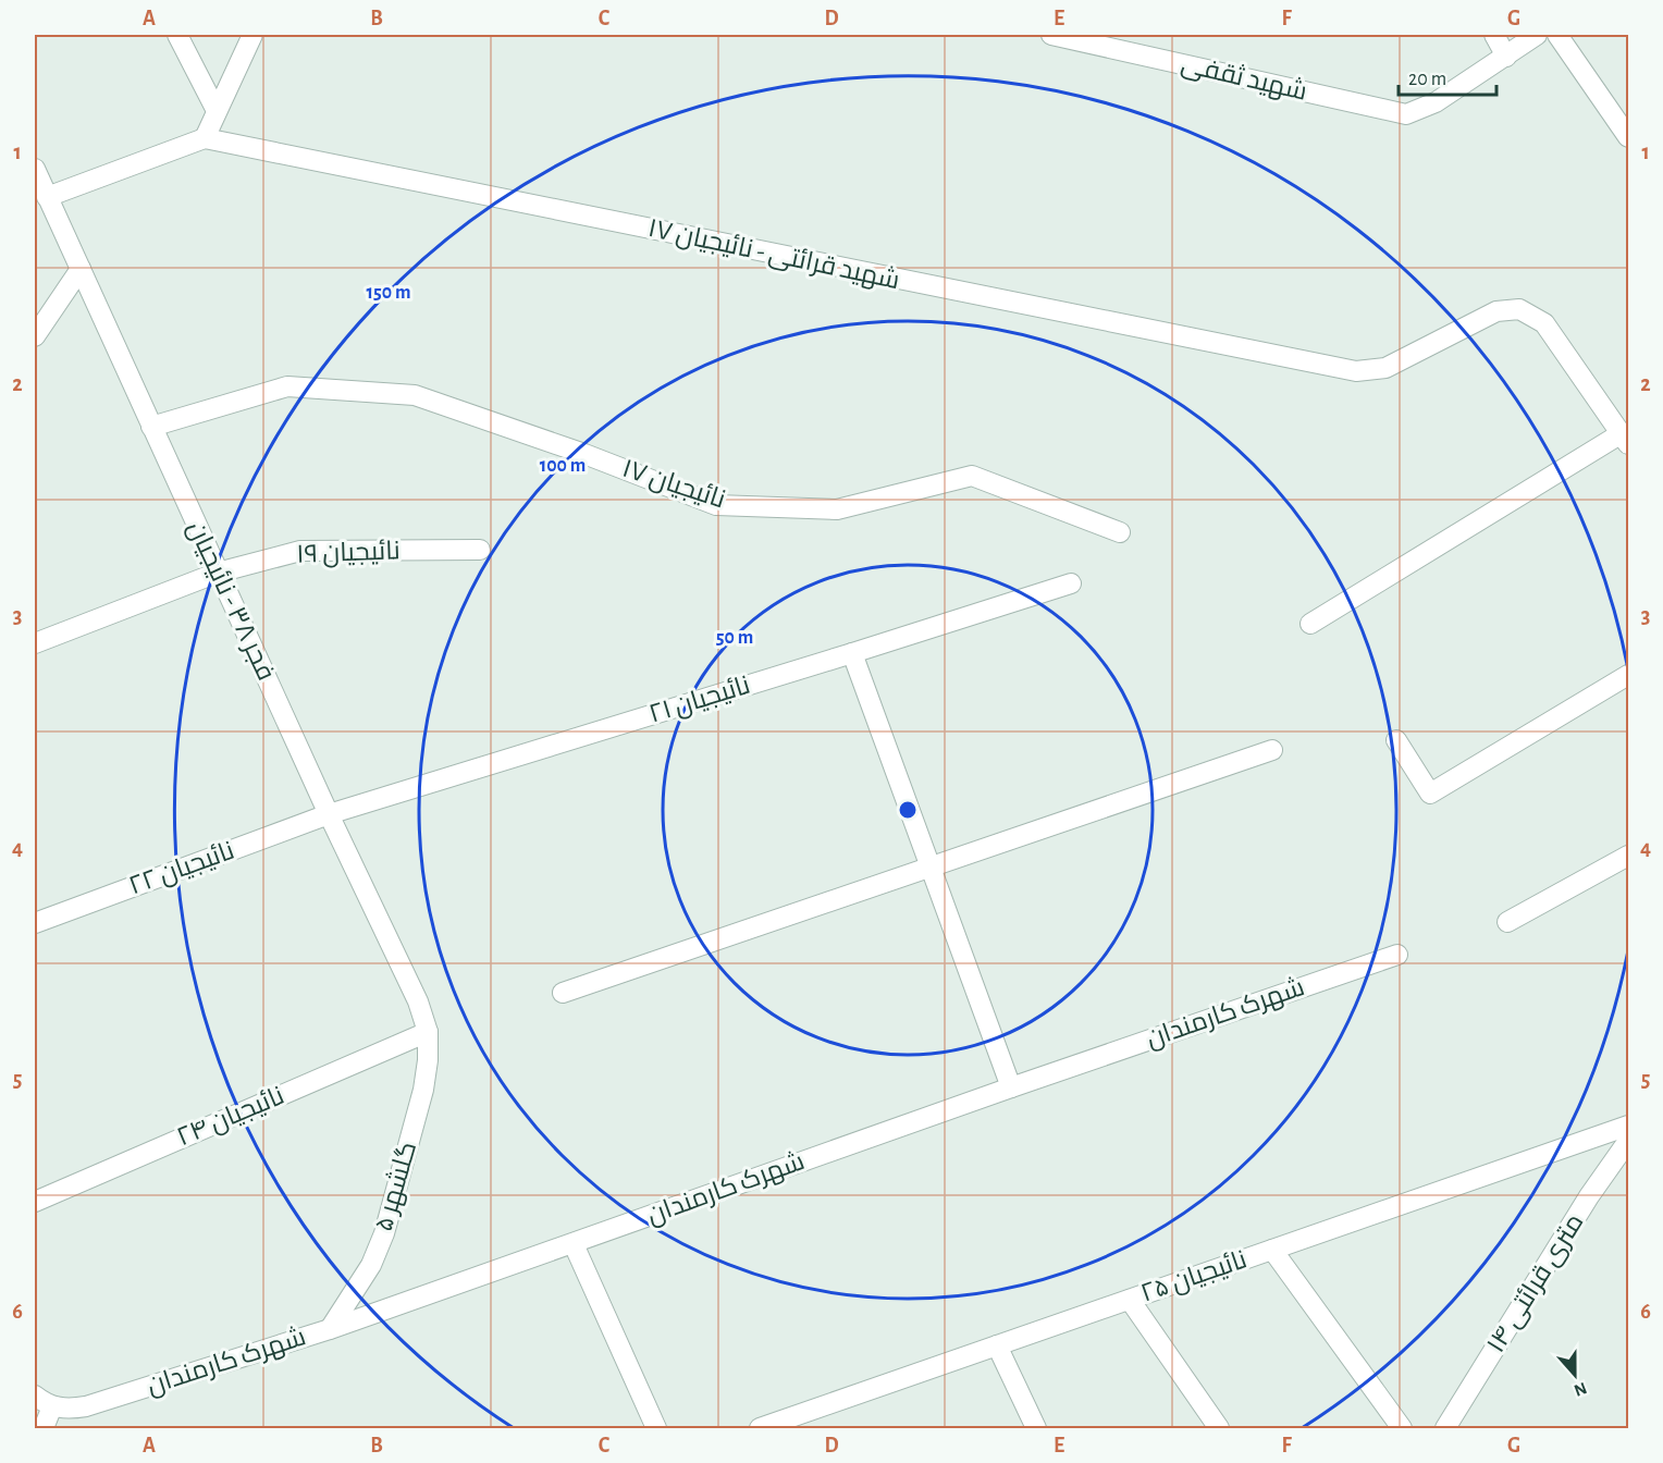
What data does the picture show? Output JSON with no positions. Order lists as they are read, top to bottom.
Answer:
{
  "streets": {
    "street": [
      "شهید ثقفی",
      "شهید قرائتی - نائیجیان ۱۷",
      "نائیجیان ۱۷",
      "نائیجیان ۱۹",
      "فجر ۳۸ - نائیجیان",
      "نائیجیان ۲۱",
      "نائیجیان ۲۲",
      "شهرک کارمندان",
      "نائیجیان ۲۴",
      "گلشهر ۵",
      "نائیجیان ۲۵",
      "۱۴ متری قرائتی"
    ]
  },
  "crossings": [
    ["نائیجیان ۱۷", "فجر ۳۸ - نائیجیان"],
    ["نائیجیان ۱۹", "فجر ۳۸ - نائیجیان"],
    ["فجر ۳۸ - نائیجیان", "نائیجیان ۲۱"],
    ["فجر ۳۸ - نائیجیان", "نائیجیان ۲۲"],
    ["فجر ۳۸ - نائیجیان", "نائیجیان ۲۴"],
    ["فجر ۳۸ - نائیجیان", "گلشهر ۵"],
    ["نائیجیان ۲۱", "نائیجیان ۲۲"],
    ["شهرک کارمندان", "گلشهر ۵"],
    ["نائیجیان ۲۴", "گلشهر ۵"]
  ],
  "scale_bar": "20 m",
  "north": "bottom",
  "grid": {
    "columns": [
      "A",
      "B",
      "C",
      "D",
      "E",
      "F",
      "G"
    ],
    "rows": [
      "1",
      "2",
      "3",
      "4",
      "5",
      "6"
    ]
  },
  "rings": ["150 m", "100 m", "50 m"]
}
